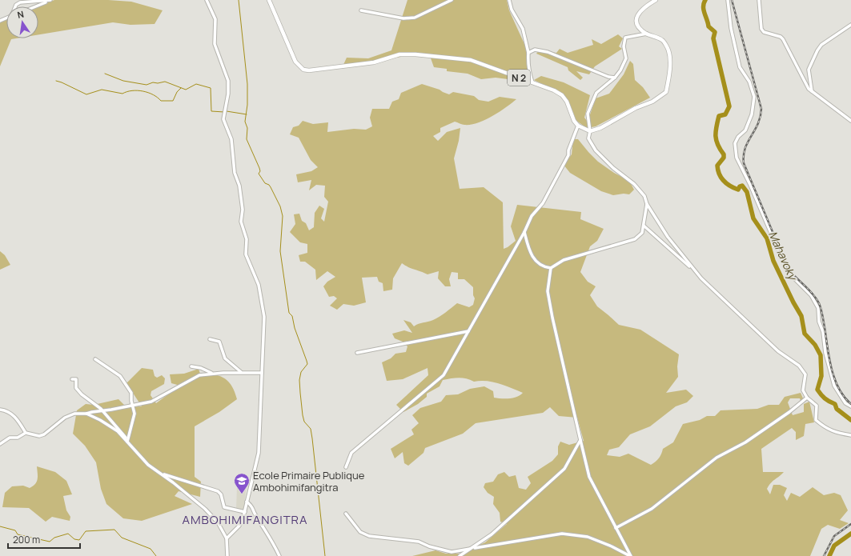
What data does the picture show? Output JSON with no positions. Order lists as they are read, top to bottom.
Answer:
{
  "streets": {
    "main road": ["N 2"]
  },
  "districts": ["AMBOHIMIFANGITRA"],
  "water": ["Mahavoky"],
  "places": {
    "school or university": ["Ecole Primaire Publique Ambohimifangitra"]
  },
  "scale_bar": "200 m",
  "north": "top"
}
